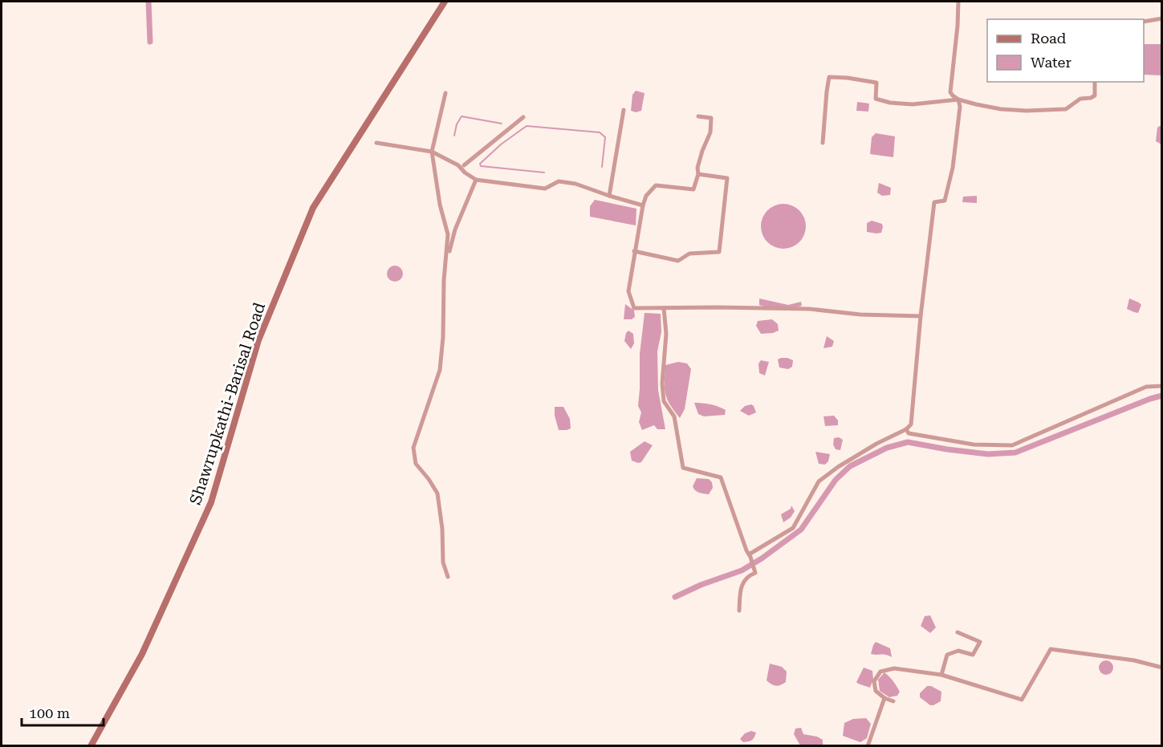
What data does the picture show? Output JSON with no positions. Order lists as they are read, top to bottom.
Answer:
{
  "streets": {
    "main road": ["Shawrupkathi-Barisal Road"]
  },
  "legend": ["Road", "Water"],
  "scale_bar": "100 m"
}
